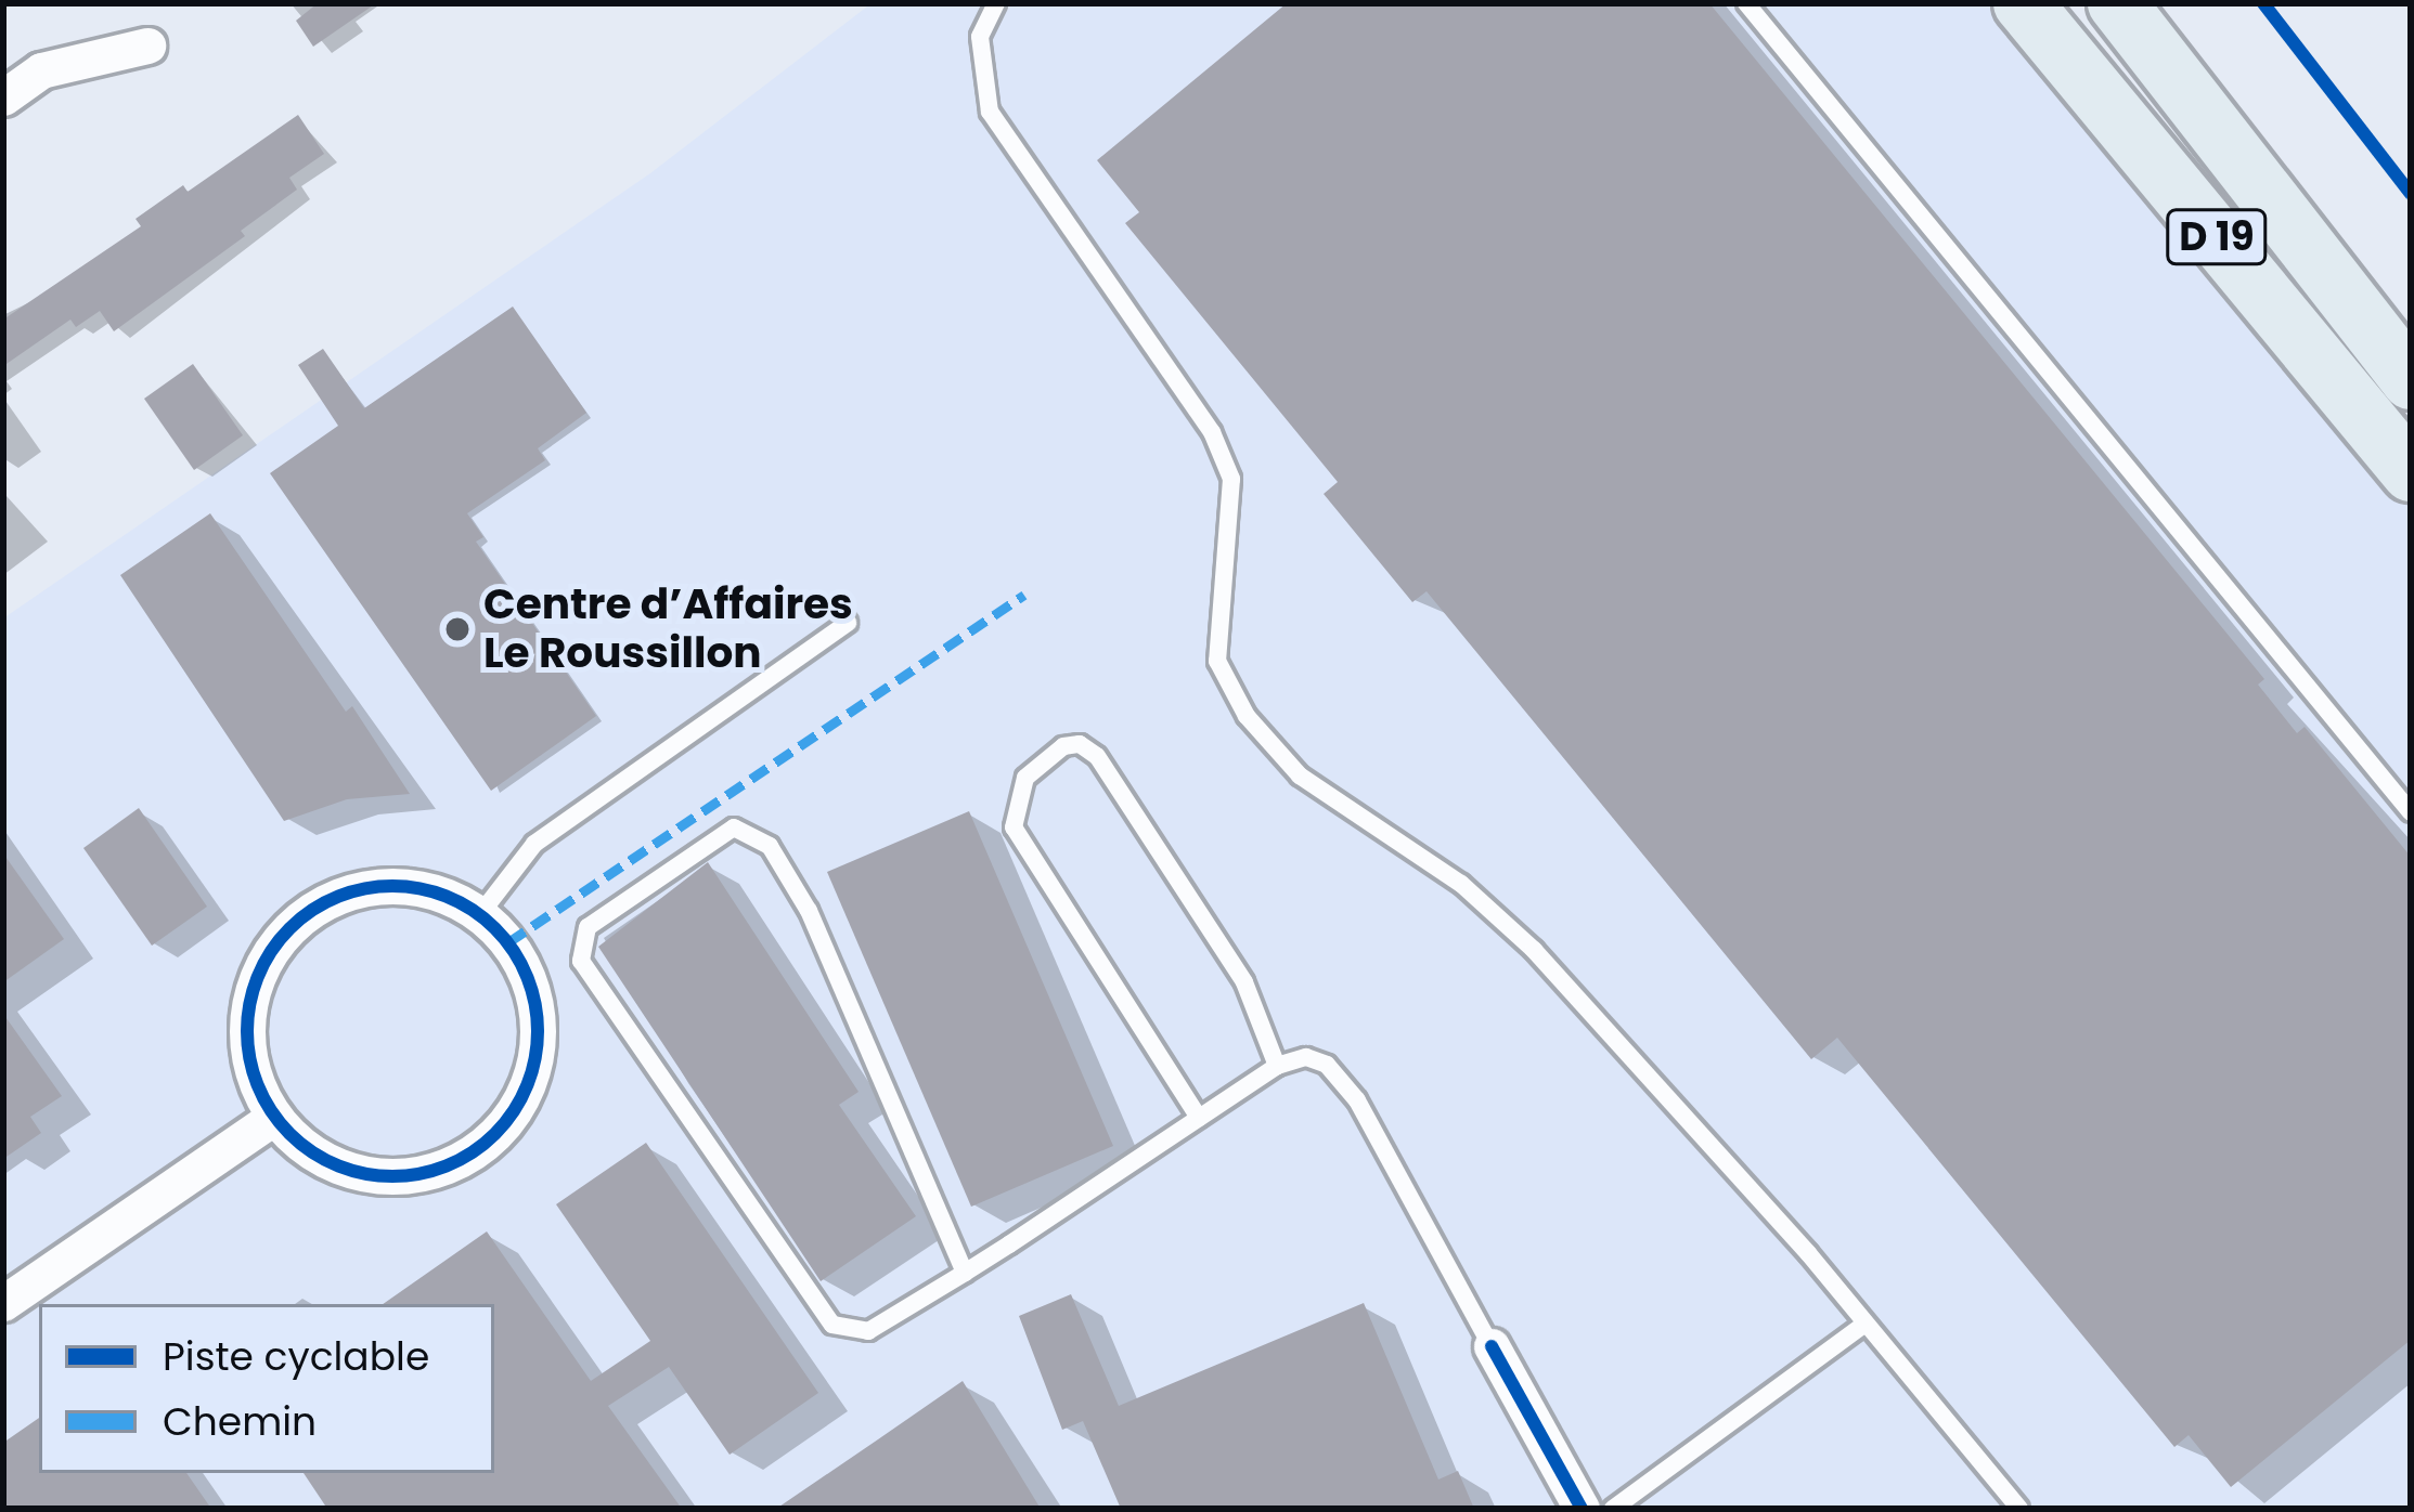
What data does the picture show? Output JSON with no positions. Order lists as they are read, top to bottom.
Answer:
{
  "streets": {
    "main road": ["D 19"]
  },
  "places": ["Centre d’Affaires Le Roussillon"],
  "legend": ["Piste cyclable", "Chemin"]
}
